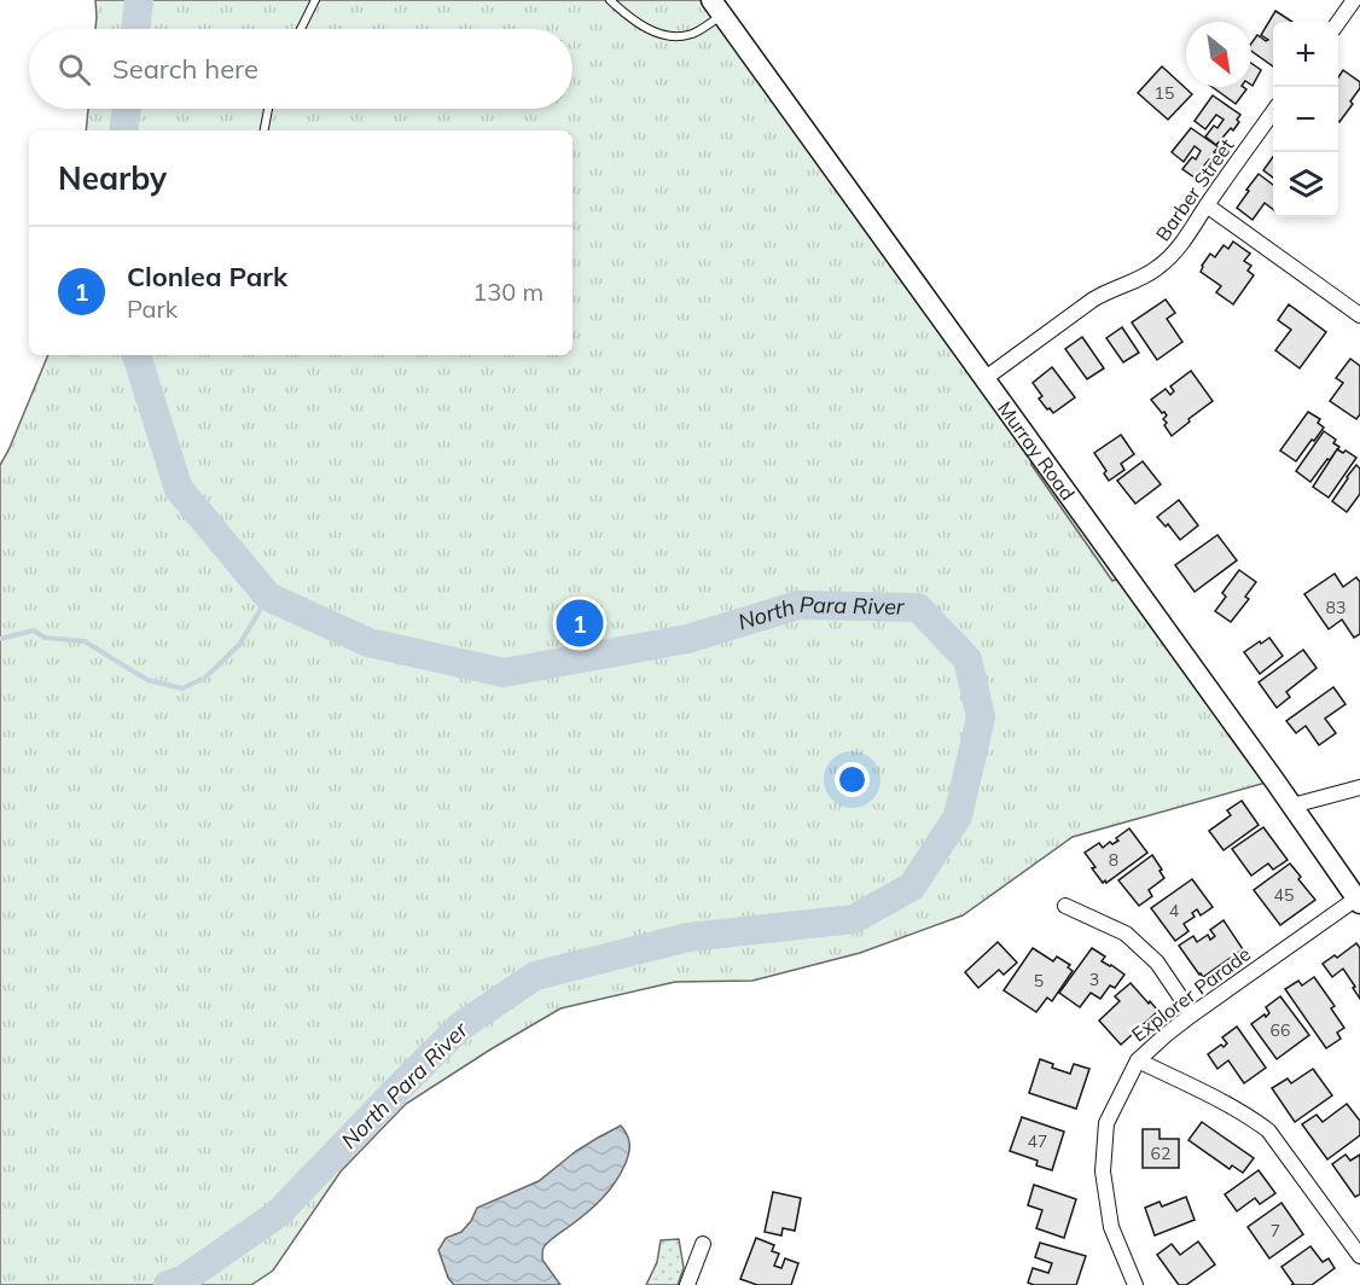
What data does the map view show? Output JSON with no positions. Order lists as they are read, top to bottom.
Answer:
{
  "streets": {
    "street": ["Barber Street", "Murray Road", "Explorer Parade"]
  },
  "crossings": [
    ["Barber Street", "Murray Road"],
    ["Murray Road", "Explorer Parade"]
  ],
  "water": ["North Para River"],
  "house_numbers": [
    "15",
    "83",
    "8",
    "45",
    "4",
    "3",
    "5",
    "66",
    "47",
    "62",
    "7"
  ],
  "north": "bottom right",
  "page": {
    "map_buttons": ["+", "−"],
    "search": "Search here",
    "heading": "Nearby",
    "list": [
      {
        "mark": "1",
        "name": "Clonlea Park",
        "note": "Park",
        "value": "130 m"
      }
    ],
    "pins": "1"
  }
}
